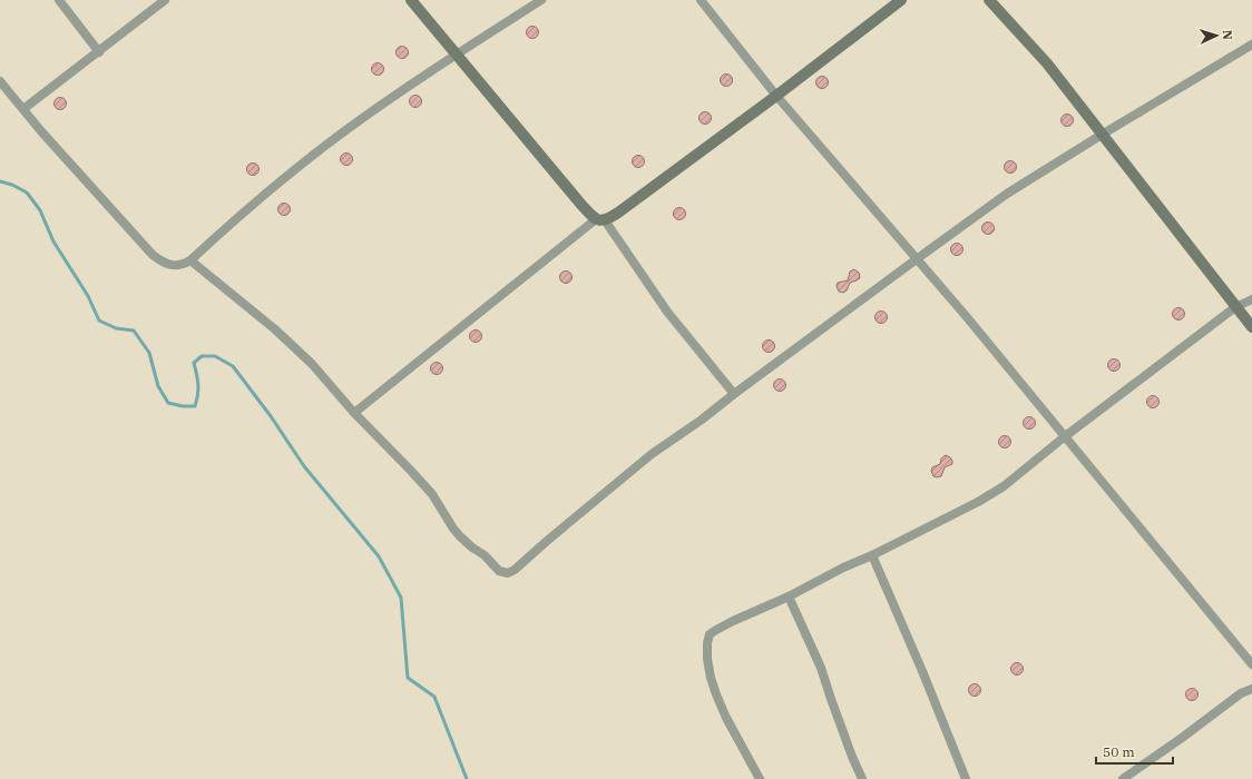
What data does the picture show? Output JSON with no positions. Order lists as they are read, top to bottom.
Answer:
{
  "scale_bar": "50 m",
  "north": "right"
}
